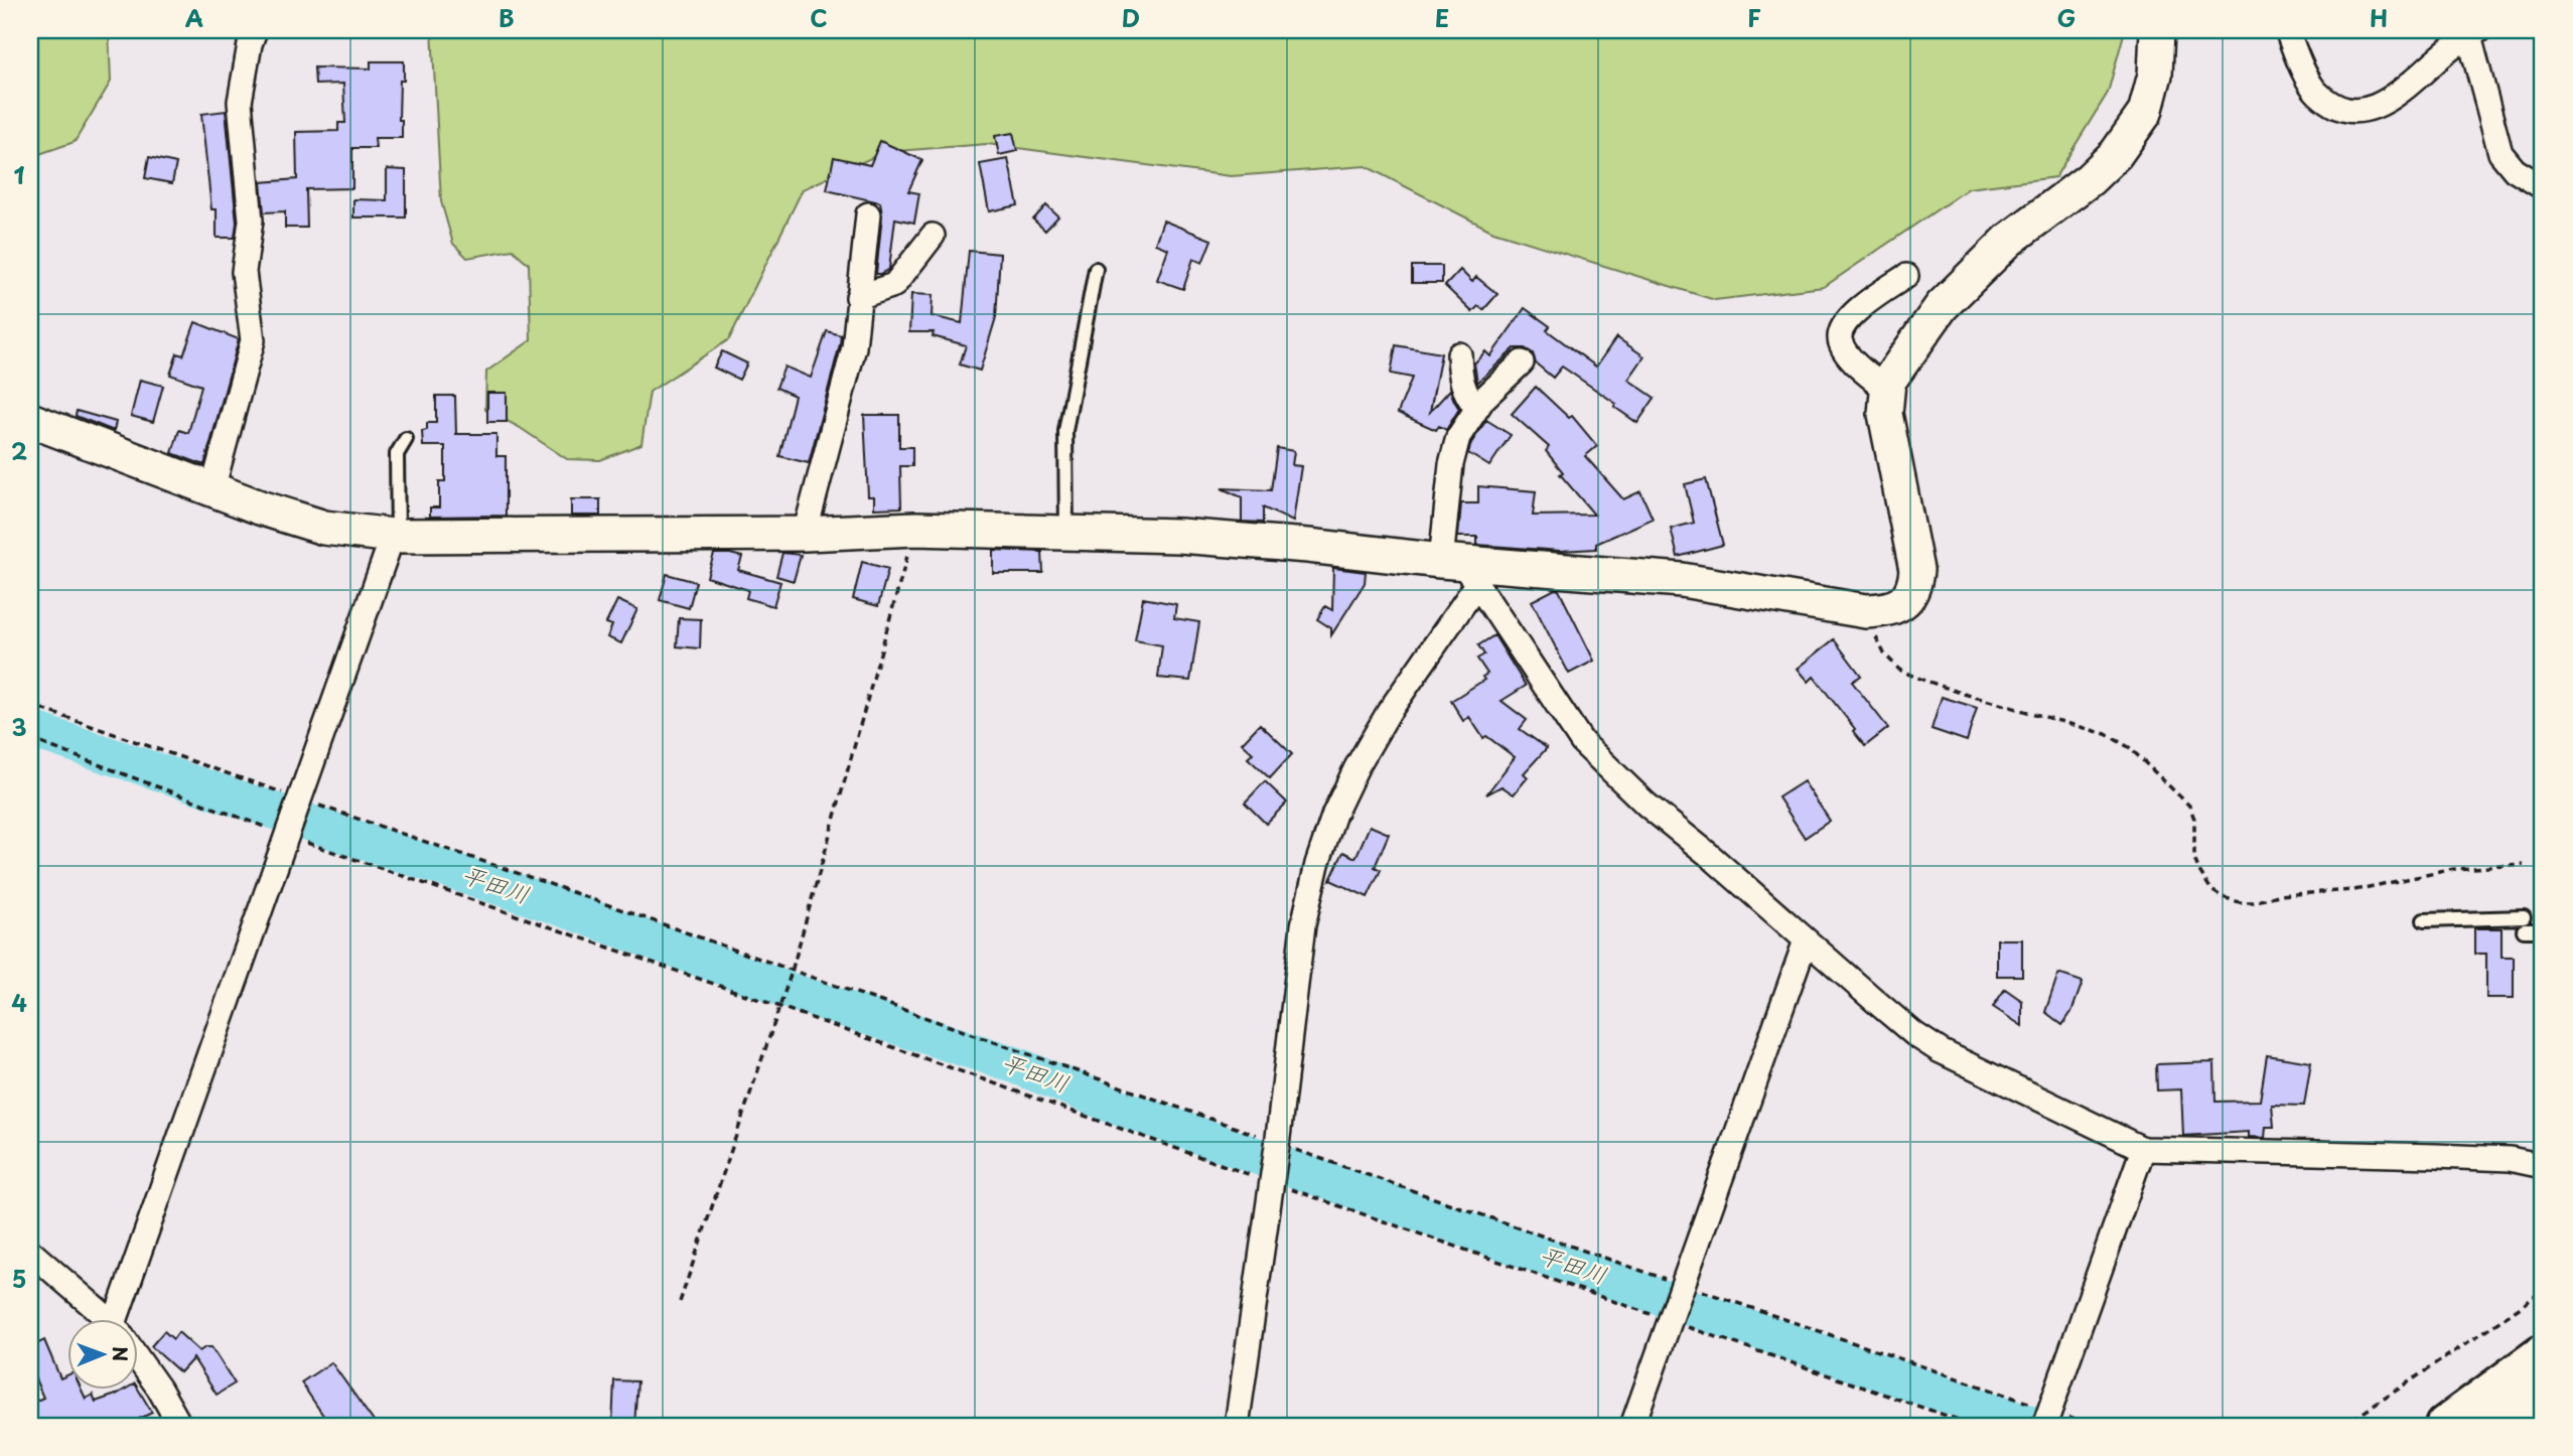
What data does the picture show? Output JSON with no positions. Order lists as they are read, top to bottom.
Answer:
{
  "water": ["平田川"],
  "north": "right",
  "grid": {
    "columns": [
      "A",
      "B",
      "C",
      "D",
      "E",
      "F",
      "G",
      "H"
    ],
    "rows": [
      "1",
      "2",
      "3",
      "4",
      "5"
    ]
  }
}
